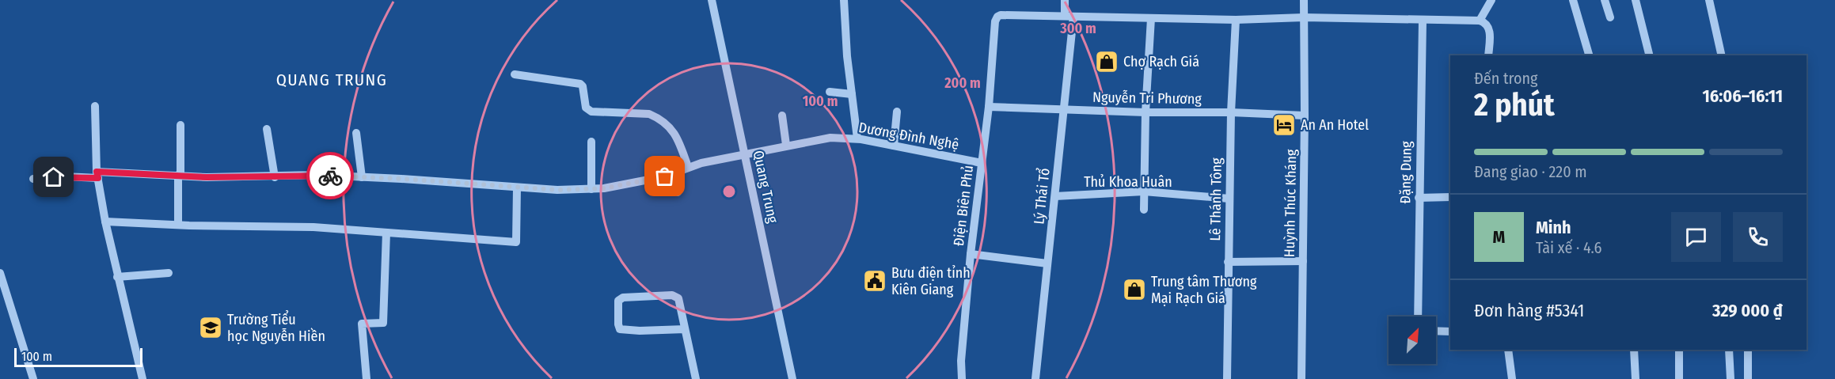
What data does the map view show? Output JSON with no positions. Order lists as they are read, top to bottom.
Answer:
{
  "streets": {
    "street": [
      "Nguyễn Tri Phương",
      "Dương Đình Nghệ",
      "Đặng Dung",
      "Thủ Khoa Huân",
      "Quang Trung",
      "Lý Thái Tổ",
      "Lê Thánh Tông",
      "Huỳnh Thúc Kháng",
      "Điện Biên Phủ"
    ]
  },
  "crossings": [
    ["Nguyễn Tri Phương", "Lý Thái Tổ"],
    ["Nguyễn Tri Phương", "Lê Thánh Tông"],
    ["Nguyễn Tri Phương", "Huỳnh Thúc Kháng"],
    ["Nguyễn Tri Phương", "Điện Biên Phủ"],
    ["Dương Đình Nghệ", "Quang Trung"],
    ["Dương Đình Nghệ", "Điện Biên Phủ"],
    ["Thủ Khoa Huân", "Lý Thái Tổ"],
    ["Thủ Khoa Huân", "Lê Thánh Tông"],
    ["Lý Thái Tổ", "Điện Biên Phủ"]
  ],
  "districts": ["QUANG TRUNG"],
  "places": {
    "shop": ["Chợ Rạch Giá", "Trung tâm Thương Mại Rạch Giá"],
    "hotel": ["An An Hotel"],
    "public building": ["Bưu điện tỉnh Kiên Giang"],
    "school or university": ["Trường Tiểu học Nguyễn Hiền"]
  },
  "scale_bar": "100 m",
  "north": "top right",
  "page": {
    "heading": ["2 phút", "Đến trong", "16:06–16:11"],
    "panel": [
      "Minh",
      "Tài xế · 4.6",
      "Đơn hàng #5341",
      "329 000 ₫"
    ],
    "bar": "Đang giao · 220 m",
    "round": "M",
    "scale": "100 m"
  },
  "rings": ["300 m", "200 m", "100 m"]
}
